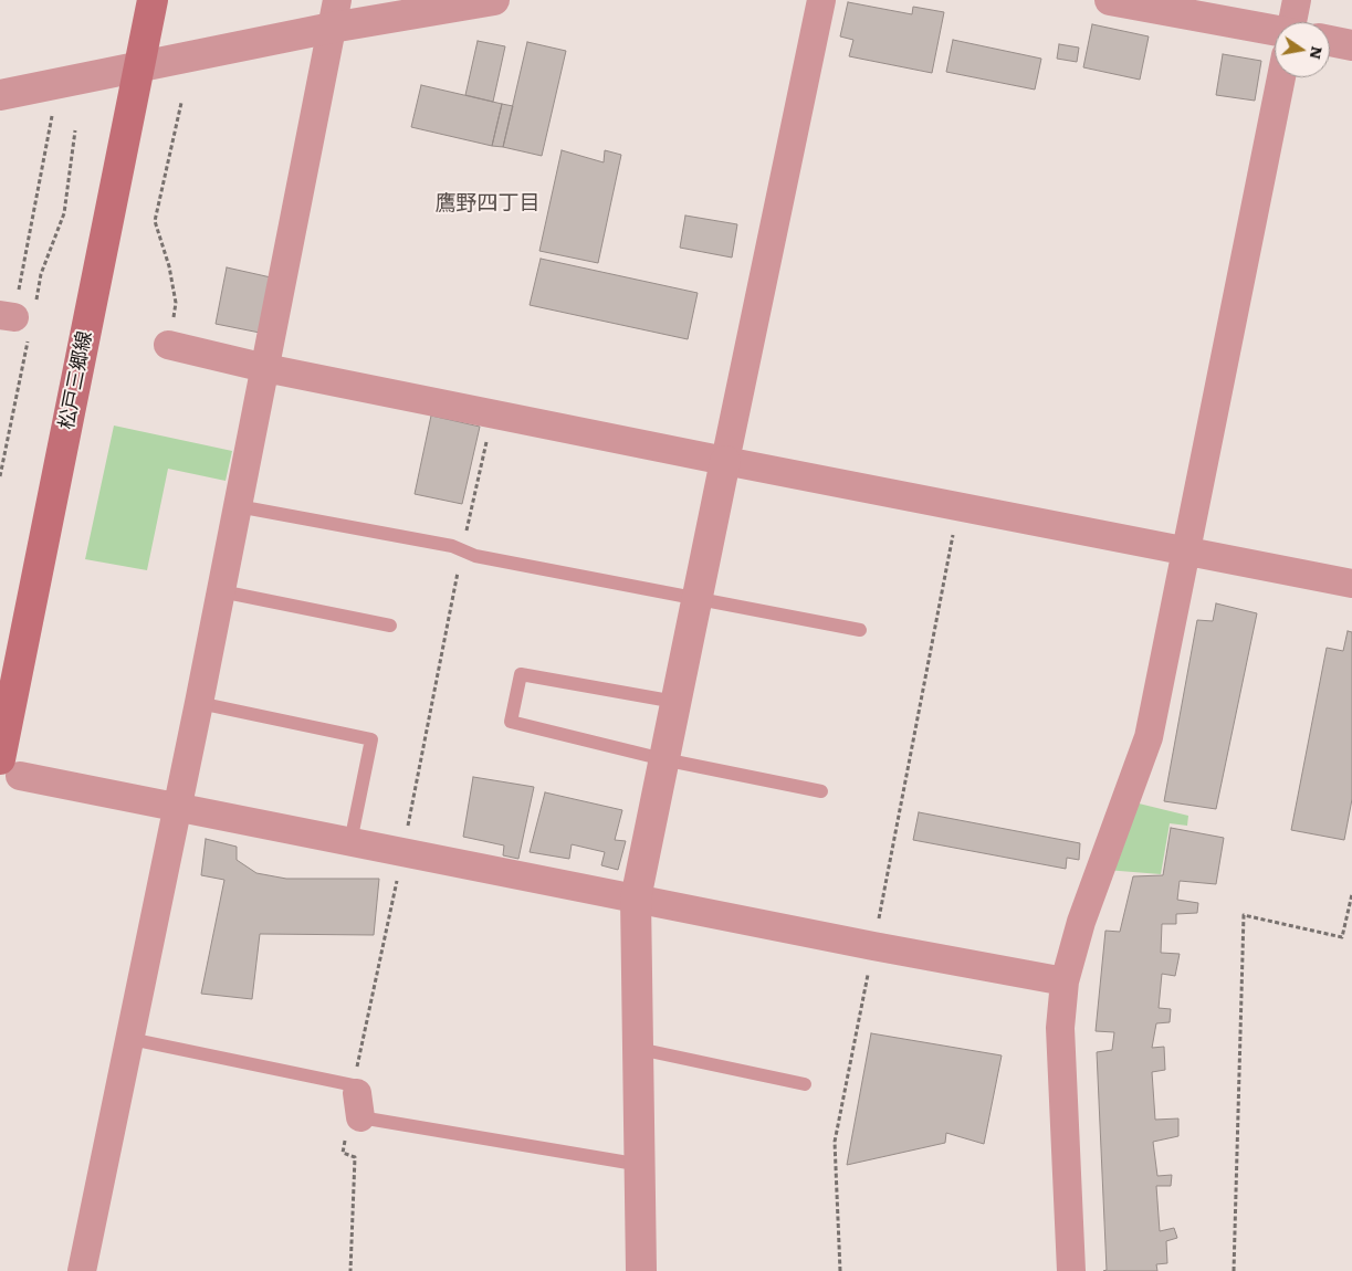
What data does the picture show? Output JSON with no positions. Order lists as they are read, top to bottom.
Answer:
{
  "streets": {
    "main road": ["松戸三郷線"]
  },
  "districts": ["鷹野四丁目"],
  "north": "right"
}
